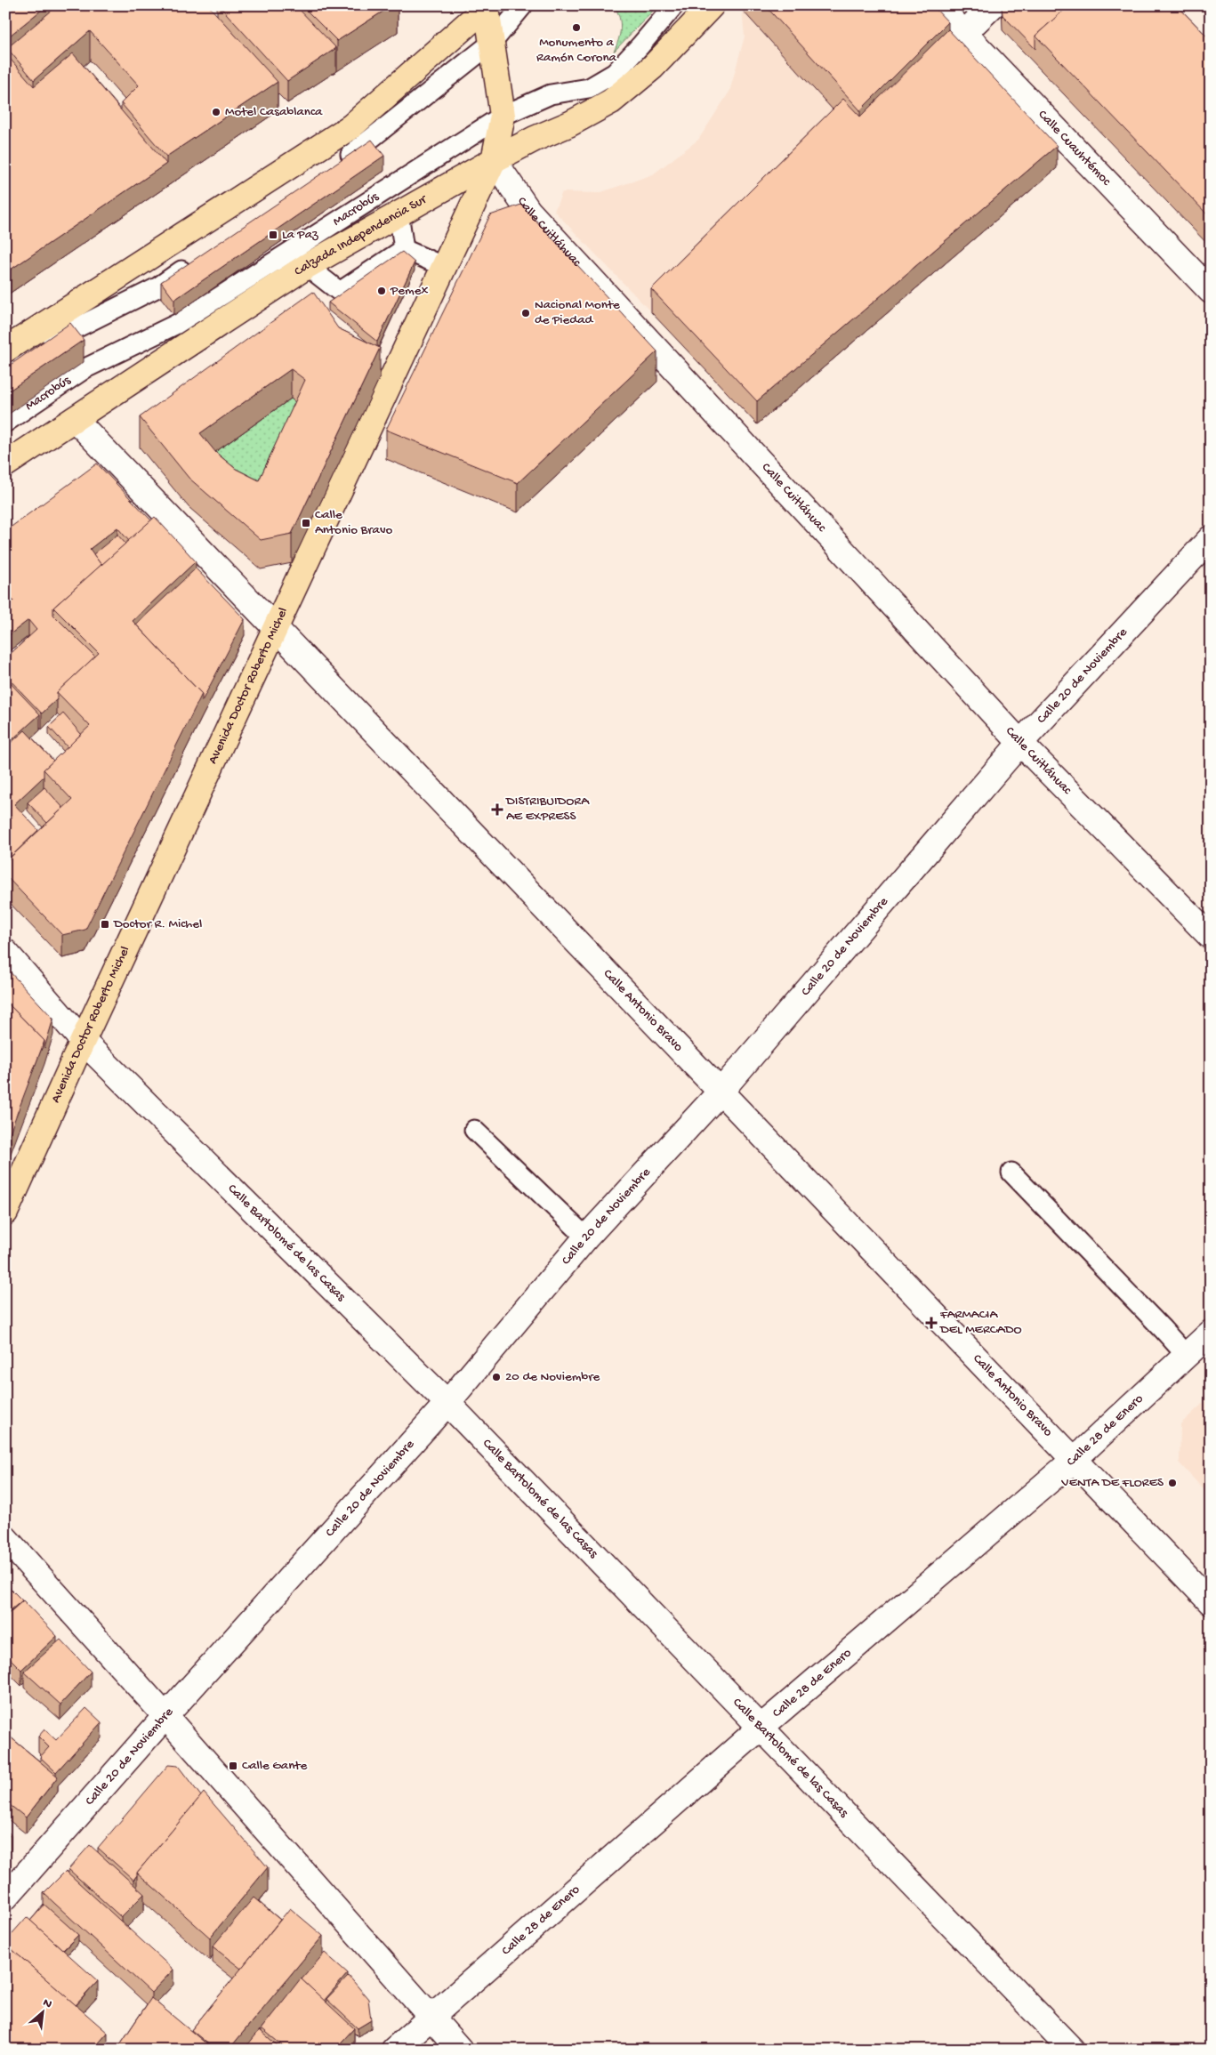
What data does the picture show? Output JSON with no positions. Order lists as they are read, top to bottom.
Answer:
{
  "streets": {
    "main road": ["Calzada Independencia Sur", "Avenida Doctor Roberto Michel"],
    "street": [
      "Calle Cuauhtémoc",
      "Calle Cuitláhuac",
      "Calle 20 de Noviembre",
      "Calle Antonio Bravo",
      "Calle Bartolomé de las Casas",
      "Calle 28 de Enero"
    ],
    "lane": ["Macrobús"]
  },
  "crossings": [
    ["Calle Cuitláhuac", "Calzada Independencia Sur"],
    ["Calle Cuitláhuac", "Calle 20 de Noviembre"],
    ["Calle Cuitláhuac", "Avenida Doctor Roberto Michel"],
    ["Calzada Independencia Sur", "Avenida Doctor Roberto Michel"],
    ["Calzada Independencia Sur", "Calle Antonio Bravo"],
    ["Calle 20 de Noviembre", "Calle Antonio Bravo"],
    ["Calle 20 de Noviembre", "Calle Bartolomé de las Casas"],
    ["Avenida Doctor Roberto Michel", "Calle Antonio Bravo"],
    ["Avenida Doctor Roberto Michel", "Calle Bartolomé de las Casas"],
    ["Calle Antonio Bravo", "Calle 28 de Enero"],
    ["Calle Bartolomé de las Casas", "Calle 28 de Enero"]
  ],
  "places": {
    "other": [
      "Monumento a Ramón Corona",
      "Motel Casablanca",
      "Pemex",
      "Nacional Monte de Piedad",
      "20 de Noviembre",
      "VENTA DE FLORES"
    ],
    "transit": [
      "La Paz",
      "Calle Antonio Bravo",
      "Doctor R. Michel",
      "Calle Gante"
    ],
    "health": ["DISTRIBUIDORA AE EXPRESS", "FARMACIA DEL MERCADO"]
  },
  "north": "top right"
}
